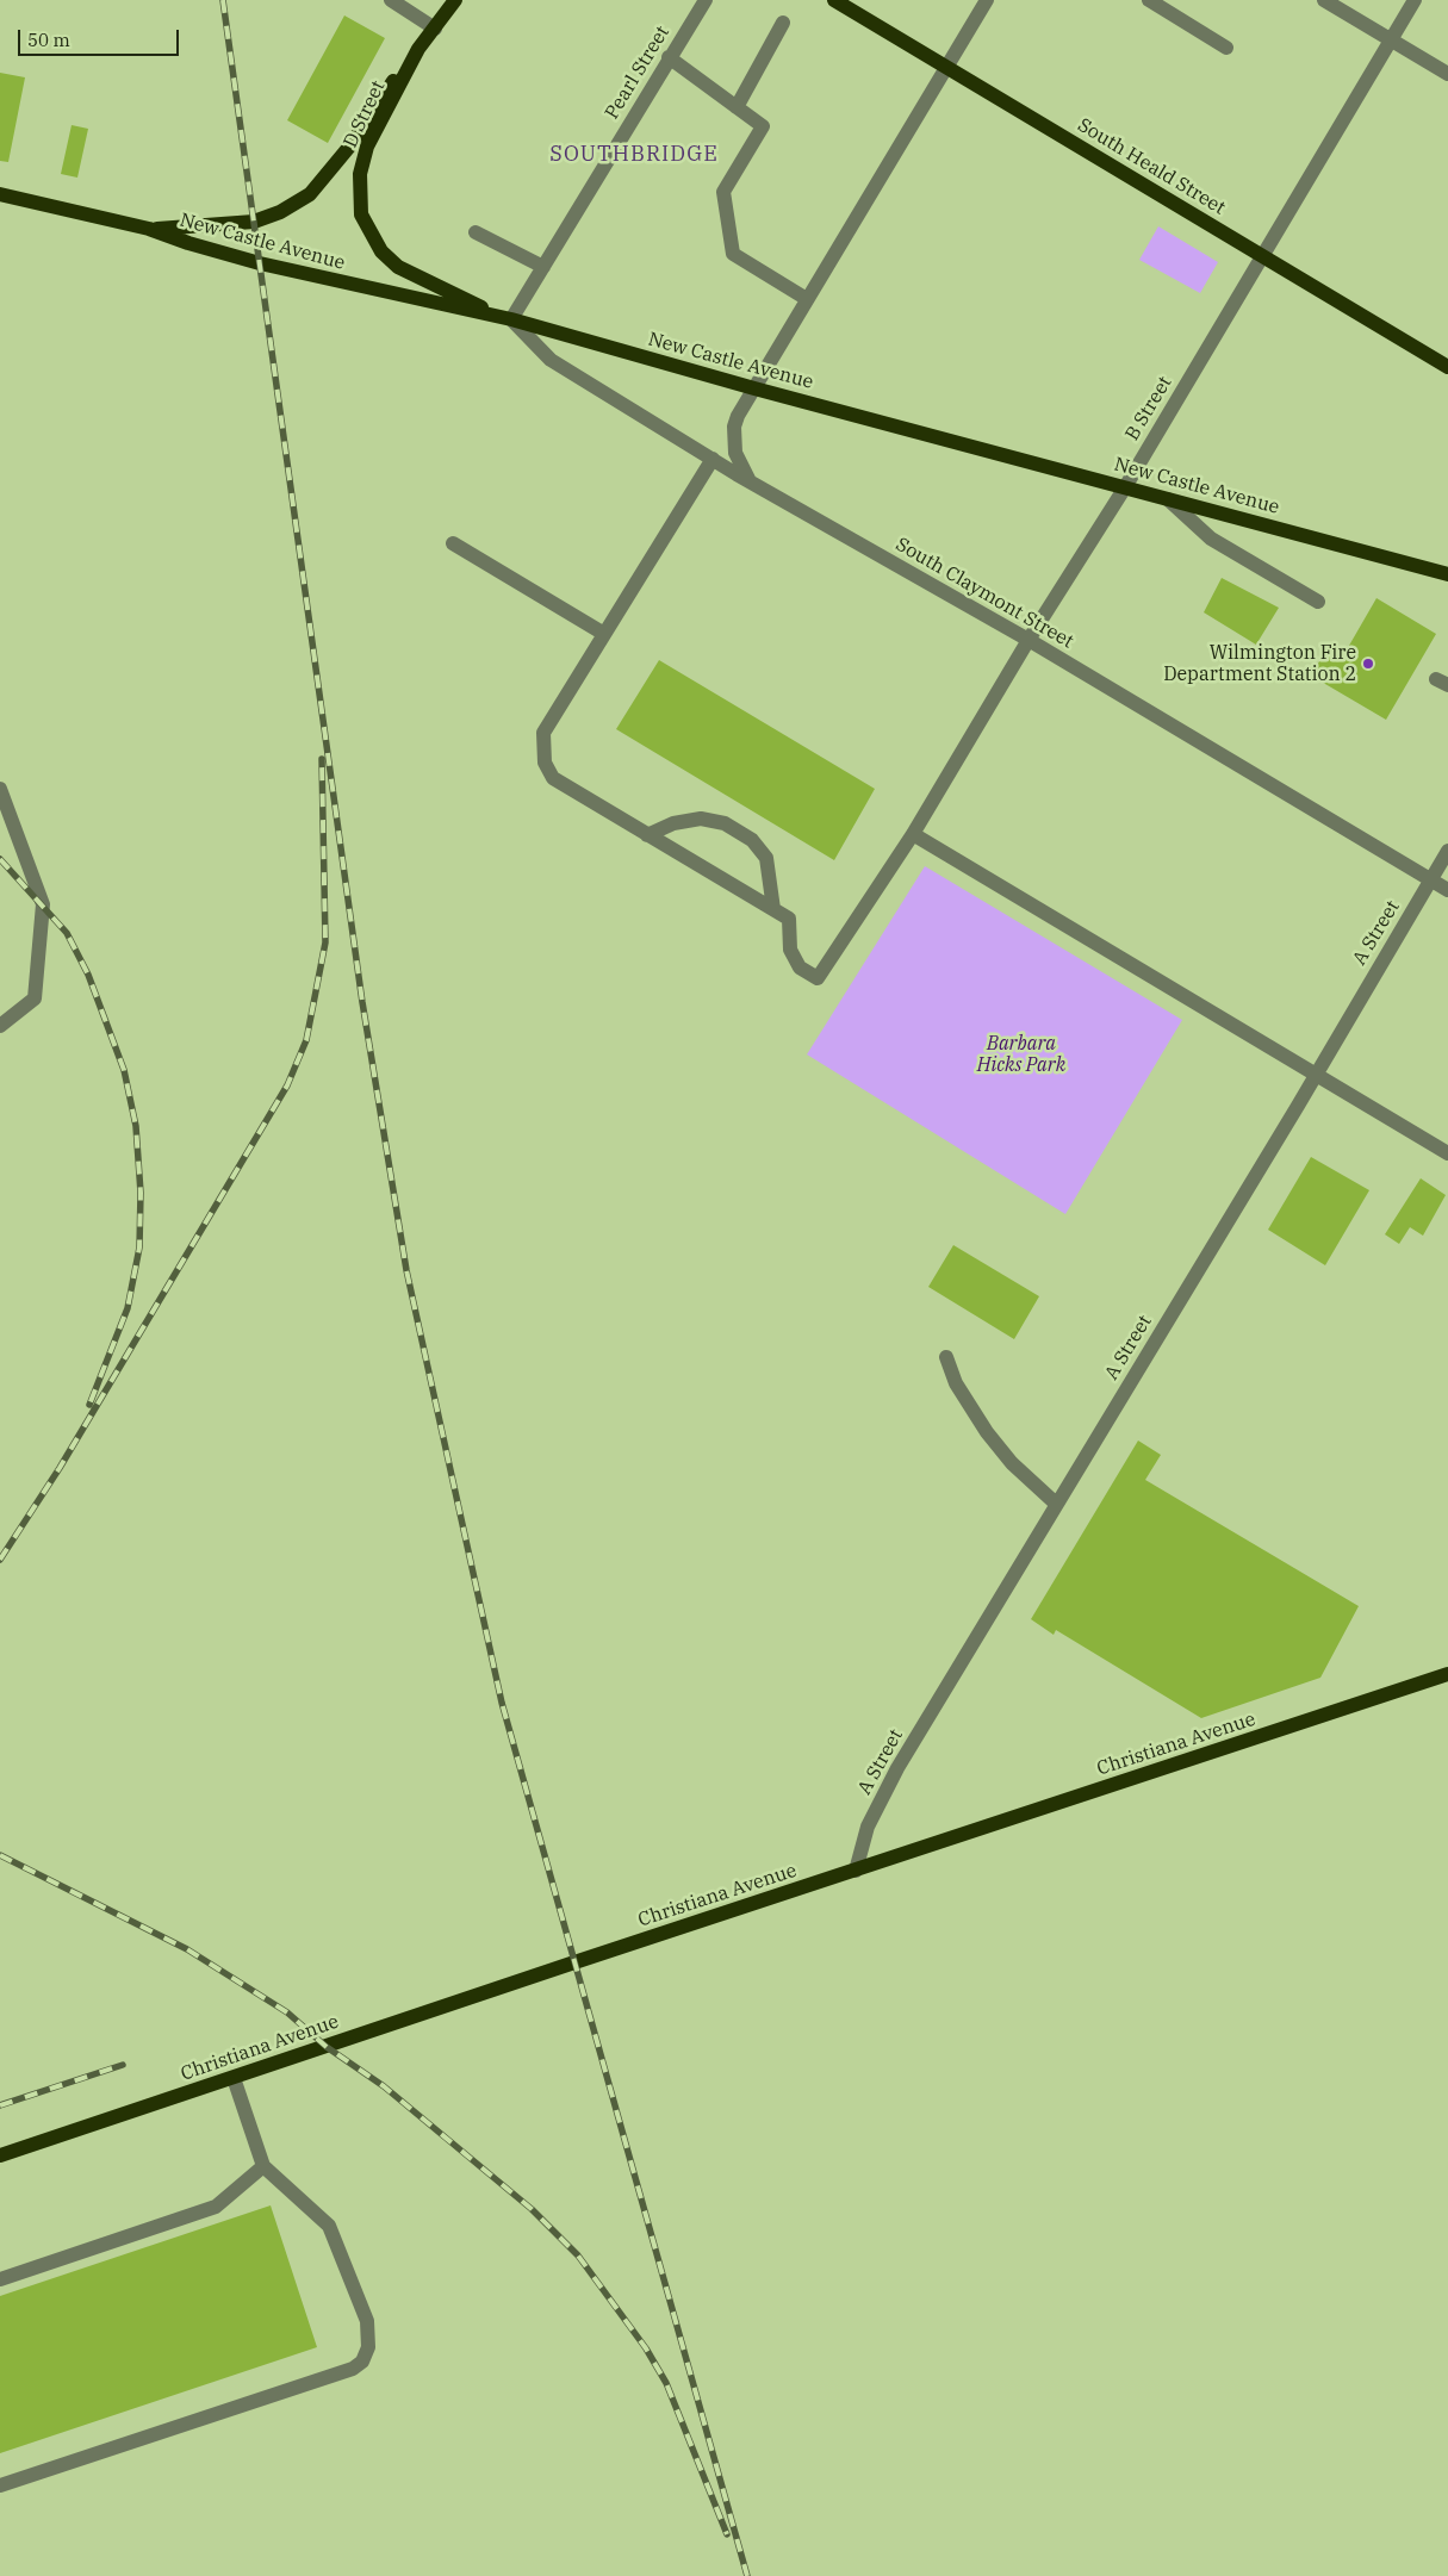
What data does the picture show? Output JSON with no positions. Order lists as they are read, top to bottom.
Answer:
{
  "streets": {
    "main road": [
      "D Street",
      "South Heald Street",
      "New Castle Avenue",
      "Christiana Avenue"
    ],
    "street": [
      "Pearl Street",
      "B Street",
      "South Claymont Street",
      "A Street"
    ]
  },
  "crossings": [
    ["Pearl Street", "D Street"],
    ["Pearl Street", "New Castle Avenue"],
    ["Pearl Street", "South Claymont Street"],
    ["D Street", "New Castle Avenue"],
    ["D Street", "South Claymont Street"],
    ["South Heald Street", "B Street"],
    ["New Castle Avenue", "B Street"],
    ["New Castle Avenue", "South Claymont Street"],
    ["B Street", "South Claymont Street"],
    ["South Claymont Street", "A Street"],
    ["A Street", "Christiana Avenue"]
  ],
  "districts": ["SOUTHBRIDGE"],
  "parks": ["Barbara Hicks Park"],
  "places": ["Wilmington Fire Department Station 2"],
  "scale_bar": "50 m"
}
